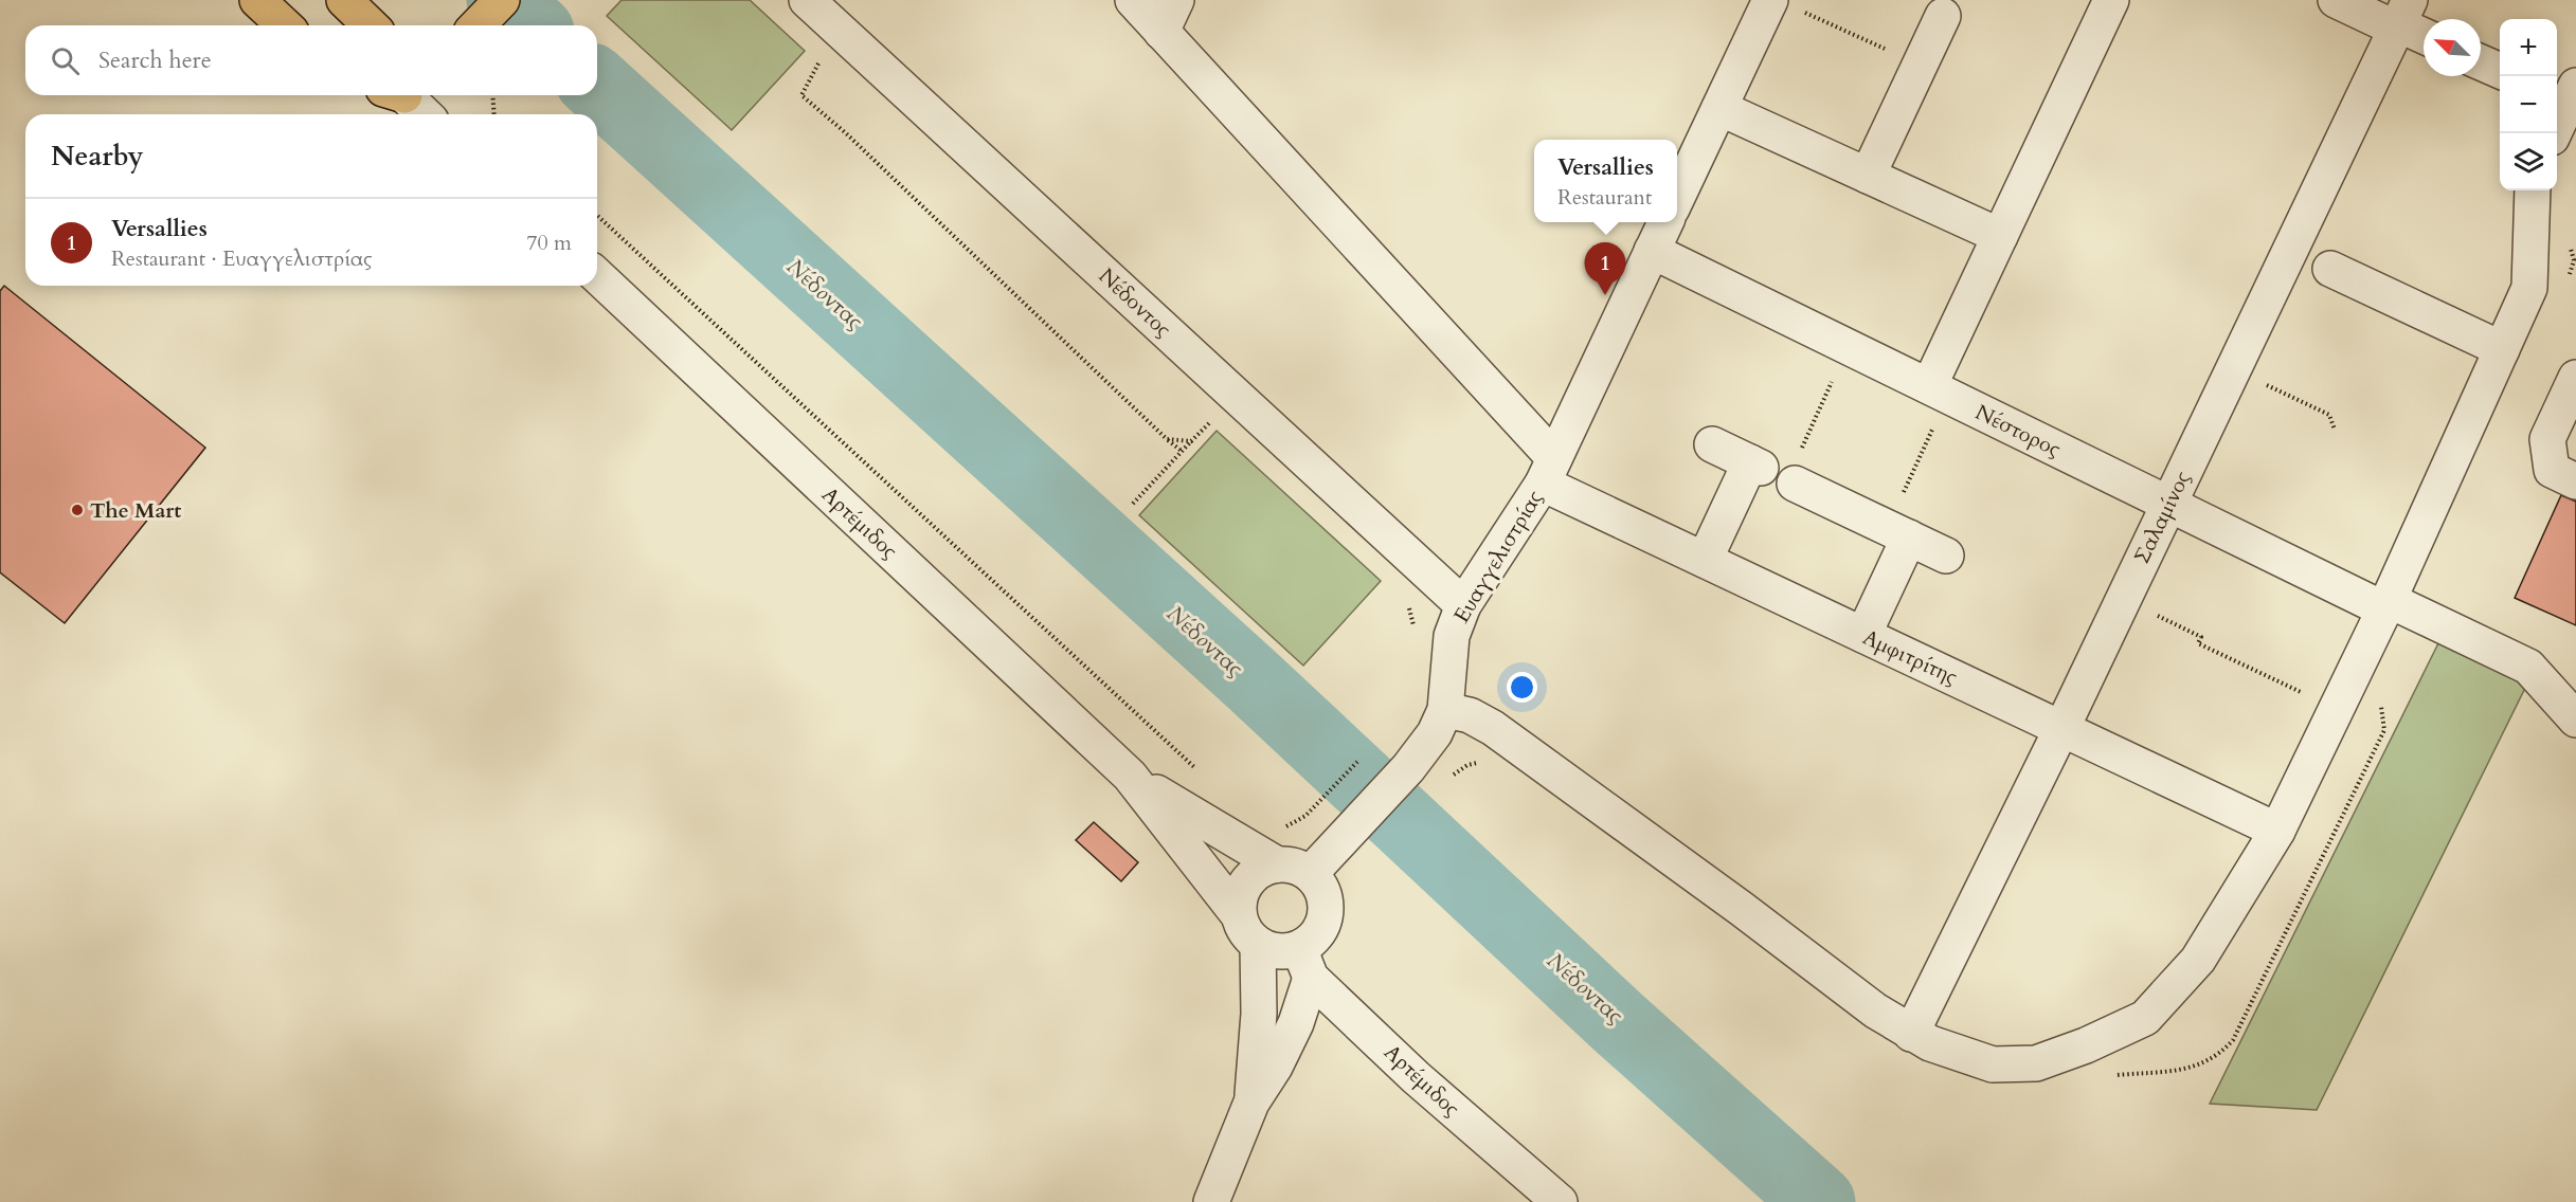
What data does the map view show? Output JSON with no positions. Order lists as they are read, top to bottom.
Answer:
{
  "streets": {
    "street": [
      "Νέδοντος",
      "Νέστορος",
      "Σαλαμίνος",
      "Αρτέμιδος",
      "Ευαγγελιστρίας",
      "Αμφιτρίτης"
    ]
  },
  "crossings": [
    ["Νέδοντος", "Ευαγγελιστρίας"],
    ["Νέστορος", "Σαλαμίνος"],
    ["Νέστορος", "Ευαγγελιστρίας"],
    ["Σαλαμίνος", "Αμφιτρίτης"],
    ["Αρτέμιδος", "Ευαγγελιστρίας"],
    ["Ευαγγελιστρίας", "Αμφιτρίτης"]
  ],
  "water": ["Νέδoντας"],
  "places": ["The Mart"],
  "north": "top left",
  "page": {
    "map_buttons": ["+", "−"],
    "search": "Search here",
    "heading": "Nearby",
    "popup": ["Versallies", "Restaurant"],
    "list": [
      {
        "mark": "1",
        "name": "Versallies",
        "note": "Restaurant · Ευαγγελιστρίας",
        "value": "70 m"
      }
    ],
    "pins": "1"
  }
}
